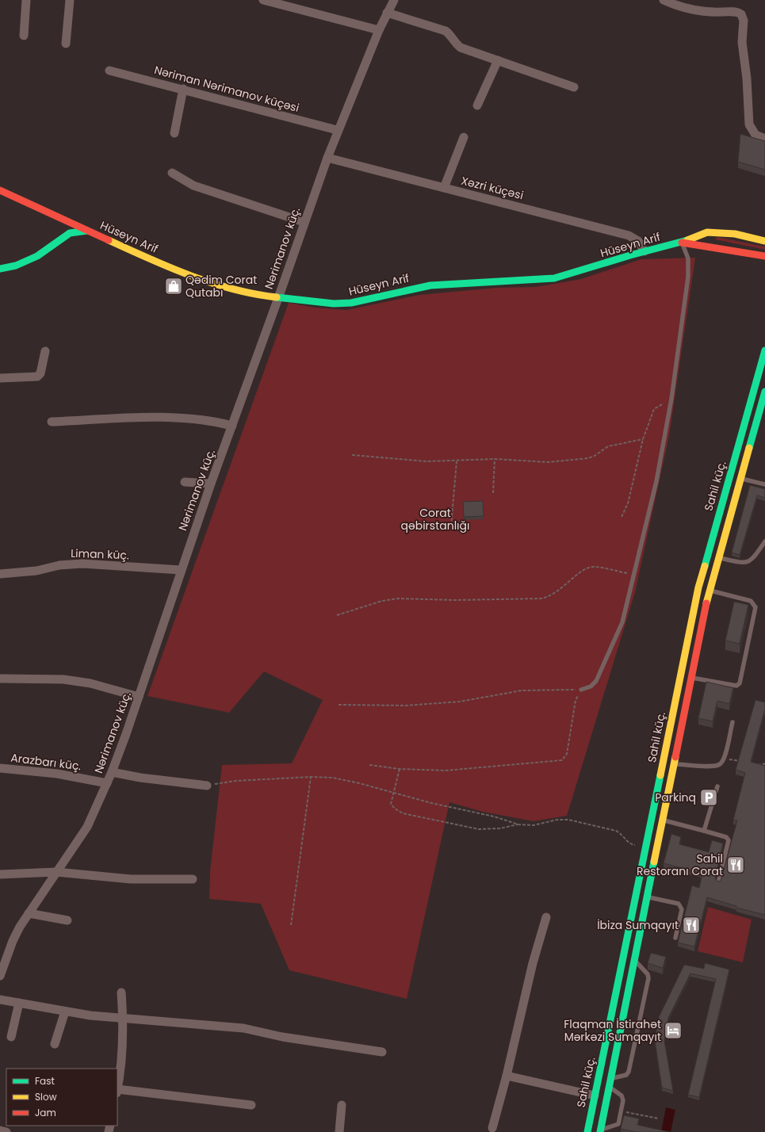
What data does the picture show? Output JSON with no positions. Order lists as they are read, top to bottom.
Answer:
{
  "streets": {
    "main road": ["Hüseyn Arif", "Sahil küç."],
    "street": [
      "Nəriman Nərimanov küçəsi",
      "Xəzri küçəsi",
      "Nərimanov küç.",
      "Liman küç.",
      "Arazbarı küç."
    ]
  },
  "crossings": [
    ["Nəriman Nərimanov küçəsi", "Nərimanov küç."],
    ["Xəzri küçəsi", "Hüseyn Arif"],
    ["Xəzri küçəsi", "Nərimanov küç."],
    ["Hüseyn Arif", "Nərimanov küç."],
    ["Nərimanov küç.", "Liman küç."],
    ["Nərimanov küç.", "Arazbarı küç."]
  ],
  "parks": ["Corat qəbirstanlığı"],
  "places": {
    "shop": ["Qədim Corat Qutabı"],
    "parking": ["Parkinq"],
    "restaurant": ["Sahil Restoranı Corat", "İbiza Sumqayıt"],
    "hotel": ["Flaqman İstirahət Mərkəzi Sumqayıt"]
  },
  "legend": ["Fast", "Slow", "Jam"]
}
